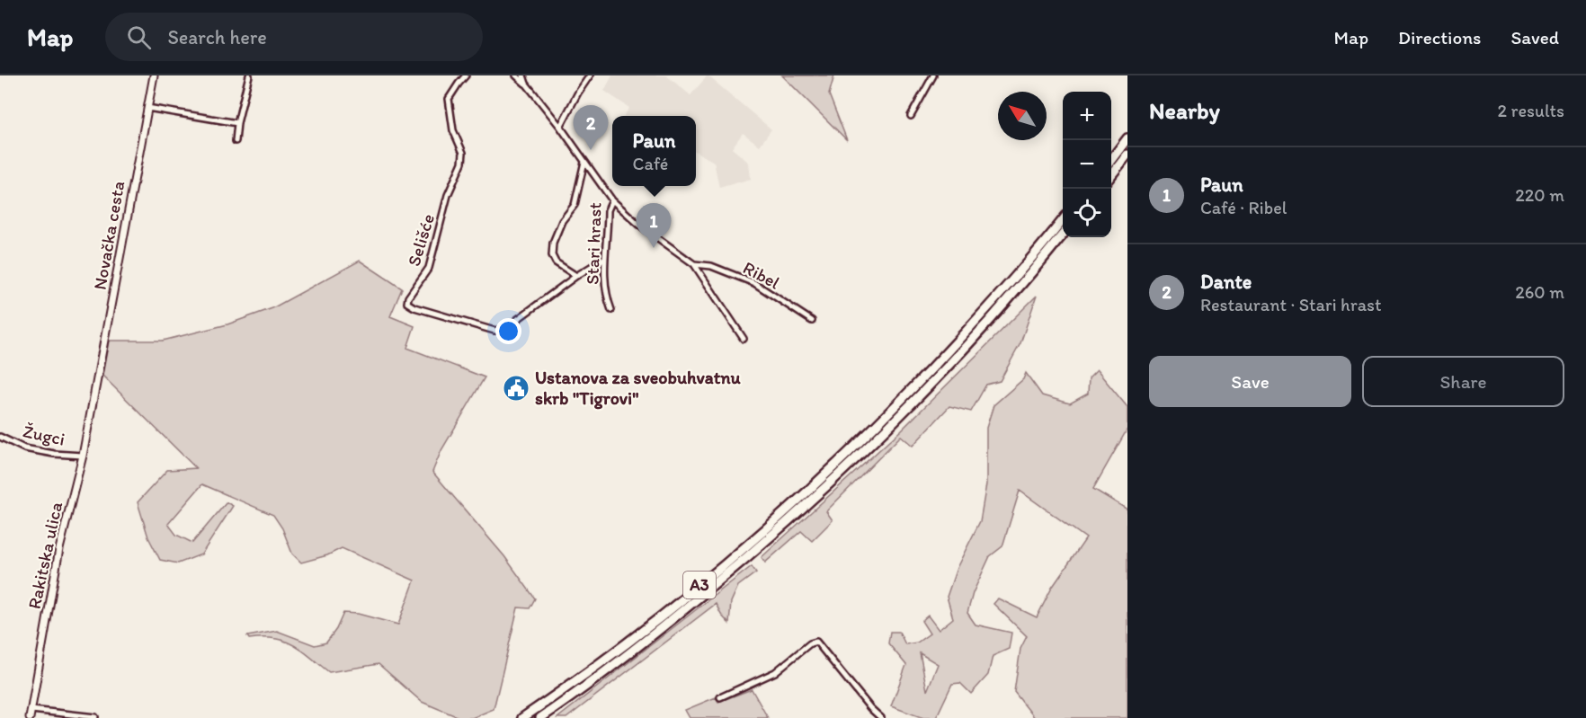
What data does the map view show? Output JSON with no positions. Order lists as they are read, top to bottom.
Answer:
{
  "streets": {
    "highway": ["A3"],
    "street": [
      "Novačka cesta",
      "Selišće",
      "Stari hrast",
      "Ribel",
      "Žugci",
      "Rakitska ulica"
    ]
  },
  "crossings": [
    ["Novačka cesta", "Rakitska ulica"],
    ["Stari hrast", "Ribel"],
    ["Žugci", "Rakitska ulica"]
  ],
  "places": {
    "public building": ["Ustanova za sveobuhvatnu skrb \"Tigrovi\""]
  },
  "north": "top left",
  "page": {
    "header": "Map",
    "search": "Search here",
    "nav": ["Map", "Directions", "Saved"],
    "heading": ["Nearby", "2 results"],
    "map_buttons": ["+", "−"],
    "pins": ["2", "1"],
    "popup": ["Paun", "Café"],
    "list": [
      {
        "mark": "1",
        "name": "Paun",
        "note": "Café · Ribel",
        "value": "220 m"
      },
      {
        "mark": "2",
        "name": "Dante",
        "note": "Restaurant · Stari hrast",
        "value": "260 m"
      }
    ],
    "buttons": ["Save", "Share"]
  }
}
